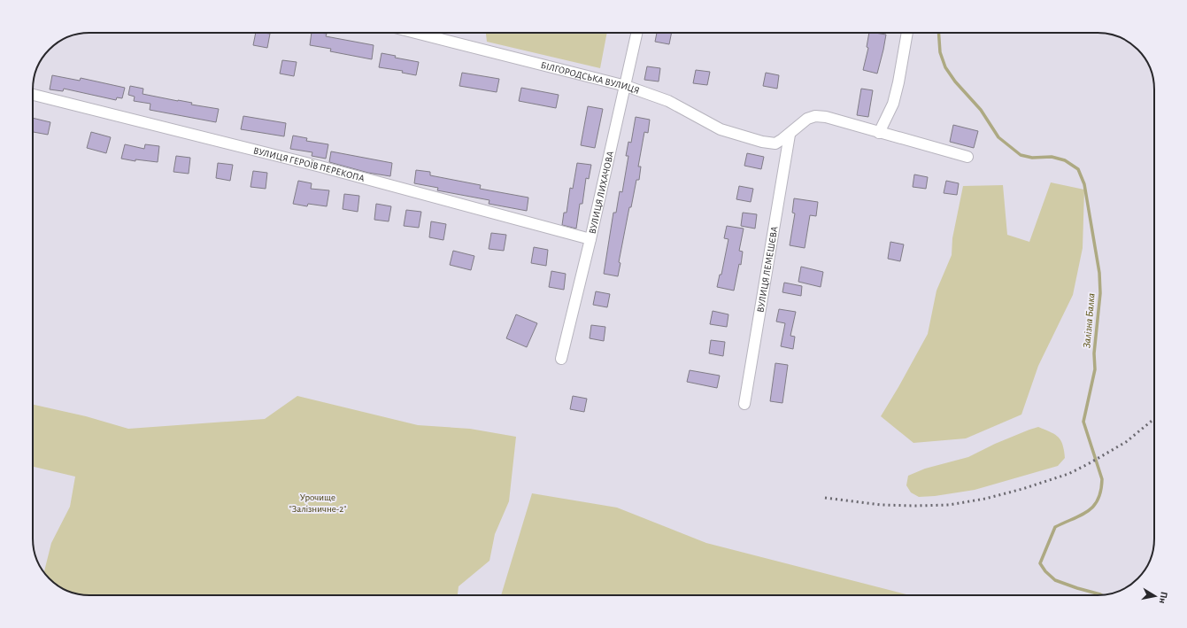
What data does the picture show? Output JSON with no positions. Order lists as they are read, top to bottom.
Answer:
{
  "streets": {
    "street": [
      "БІЛГОРОДСЬКА ВУЛИЦЯ",
      "ВУЛИЦЯ ГЕРОЇВ ПЕРЕКОПА",
      "ВУЛИЦЯ ЛИХАЧОВА",
      "ВУЛИЦЯ ЛЕМЕШЄВА"
    ]
  },
  "crossings": [
    ["БІЛГОРОДСЬКА ВУЛИЦЯ", "ВУЛИЦЯ ЛИХАЧОВА"],
    ["БІЛГОРОДСЬКА ВУЛИЦЯ", "ВУЛИЦЯ ЛЕМЕШЄВА"],
    ["ВУЛИЦЯ ГЕРОЇВ ПЕРЕКОПА", "ВУЛИЦЯ ЛИХАЧОВА"]
  ],
  "water": ["Залізна Балка"],
  "parks": ["Урочище \"Залізничне-2\""],
  "north": "right"
}
